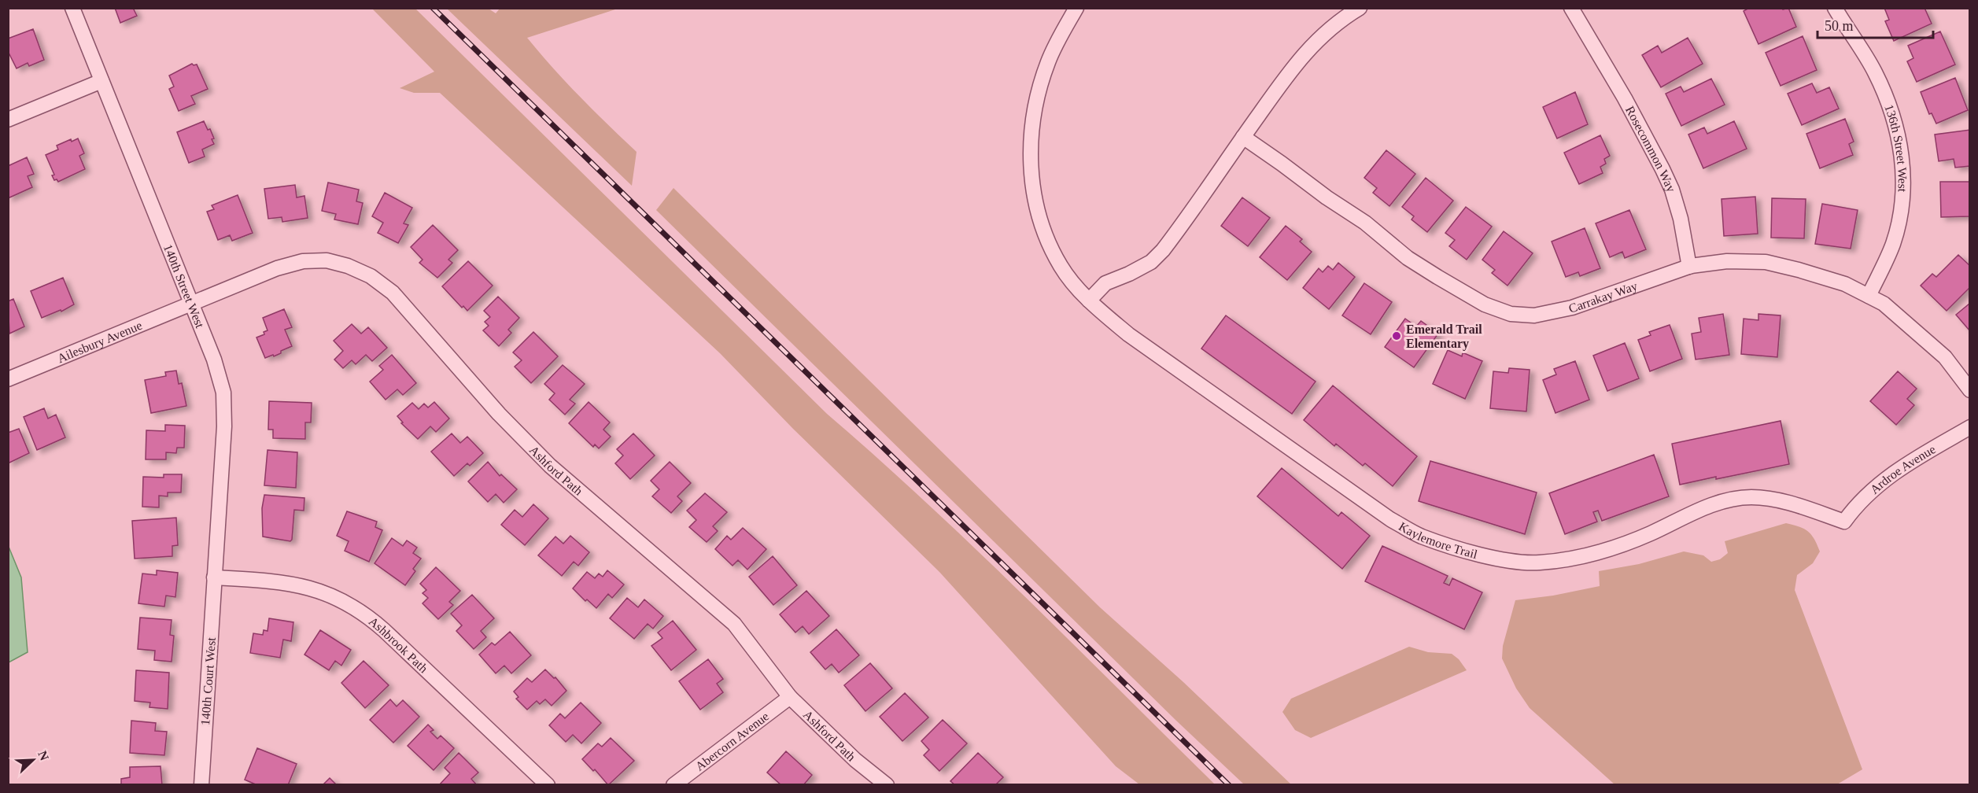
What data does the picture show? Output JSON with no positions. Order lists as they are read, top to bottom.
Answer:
{
  "streets": {
    "street": [
      "136th Street West",
      "Rosecommon Way",
      "140th Street West",
      "Carrakay Way",
      "Ailesbury Avenue",
      "Ashford Path",
      "Ardroe Avenue",
      "Kaylemore Trail",
      "Ashbrook Path",
      "140th Court West",
      "Abercorn Avenue"
    ]
  },
  "crossings": [
    ["136th Street West", "Carrakay Way"],
    ["Rosecommon Way", "Carrakay Way"],
    ["140th Street West", "Ailesbury Avenue"],
    ["140th Street West", "Ashford Path"],
    ["140th Street West", "Ashbrook Path"],
    ["140th Street West", "140th Court West"],
    ["Ailesbury Avenue", "Ashford Path"],
    ["Ashford Path", "Abercorn Avenue"],
    ["Ardroe Avenue", "Kaylemore Trail"],
    ["Ashbrook Path", "140th Court West"]
  ],
  "places": ["Emerald Trail Elementary"],
  "scale_bar": "50 m",
  "north": "top right"
}
